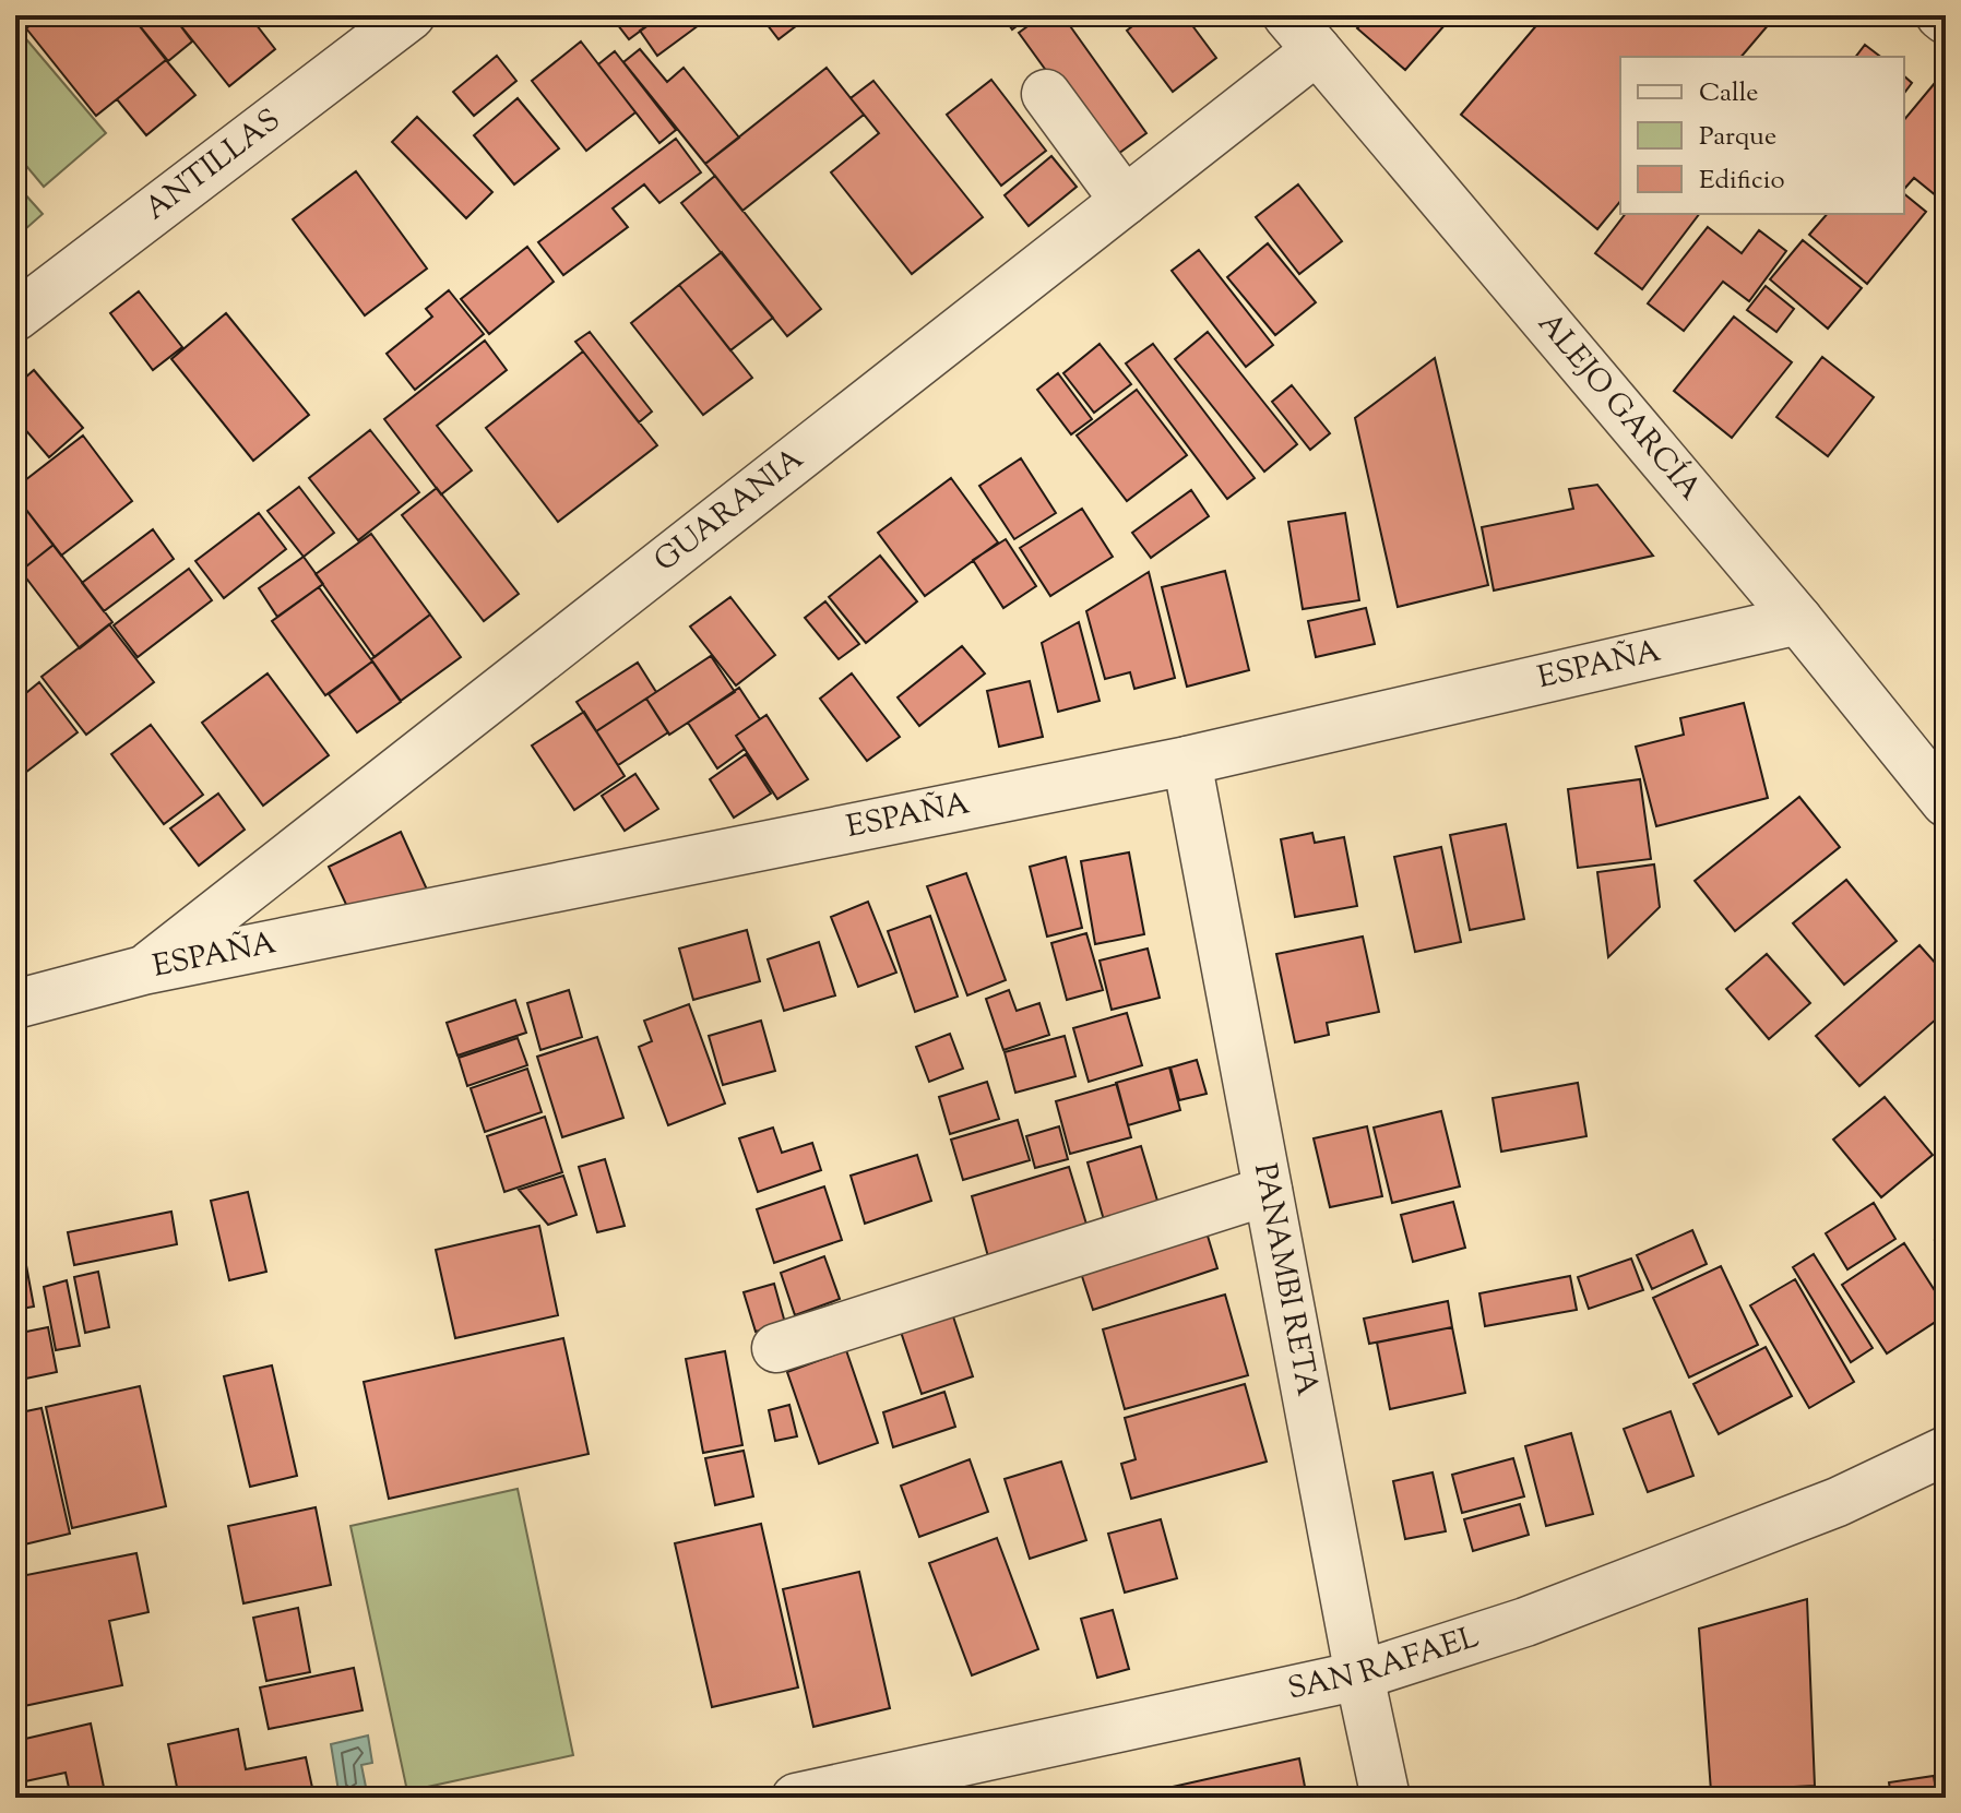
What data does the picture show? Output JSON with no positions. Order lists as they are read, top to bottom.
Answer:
{
  "streets": {
    "street": [
      "ANTILLAS",
      "ALEJO GARCÍA",
      "GUARANIA",
      "ESPAÑA",
      "PANAMBI RETA",
      "SAN RAFAEL"
    ]
  },
  "crossings": [
    ["ALEJO GARCÍA", "GUARANIA"],
    ["ALEJO GARCÍA", "ESPAÑA"],
    ["GUARANIA", "ESPAÑA"],
    ["ESPAÑA", "PANAMBI RETA"],
    ["PANAMBI RETA", "SAN RAFAEL"]
  ],
  "legend": ["Calle", "Parque", "Edificio"]
}
